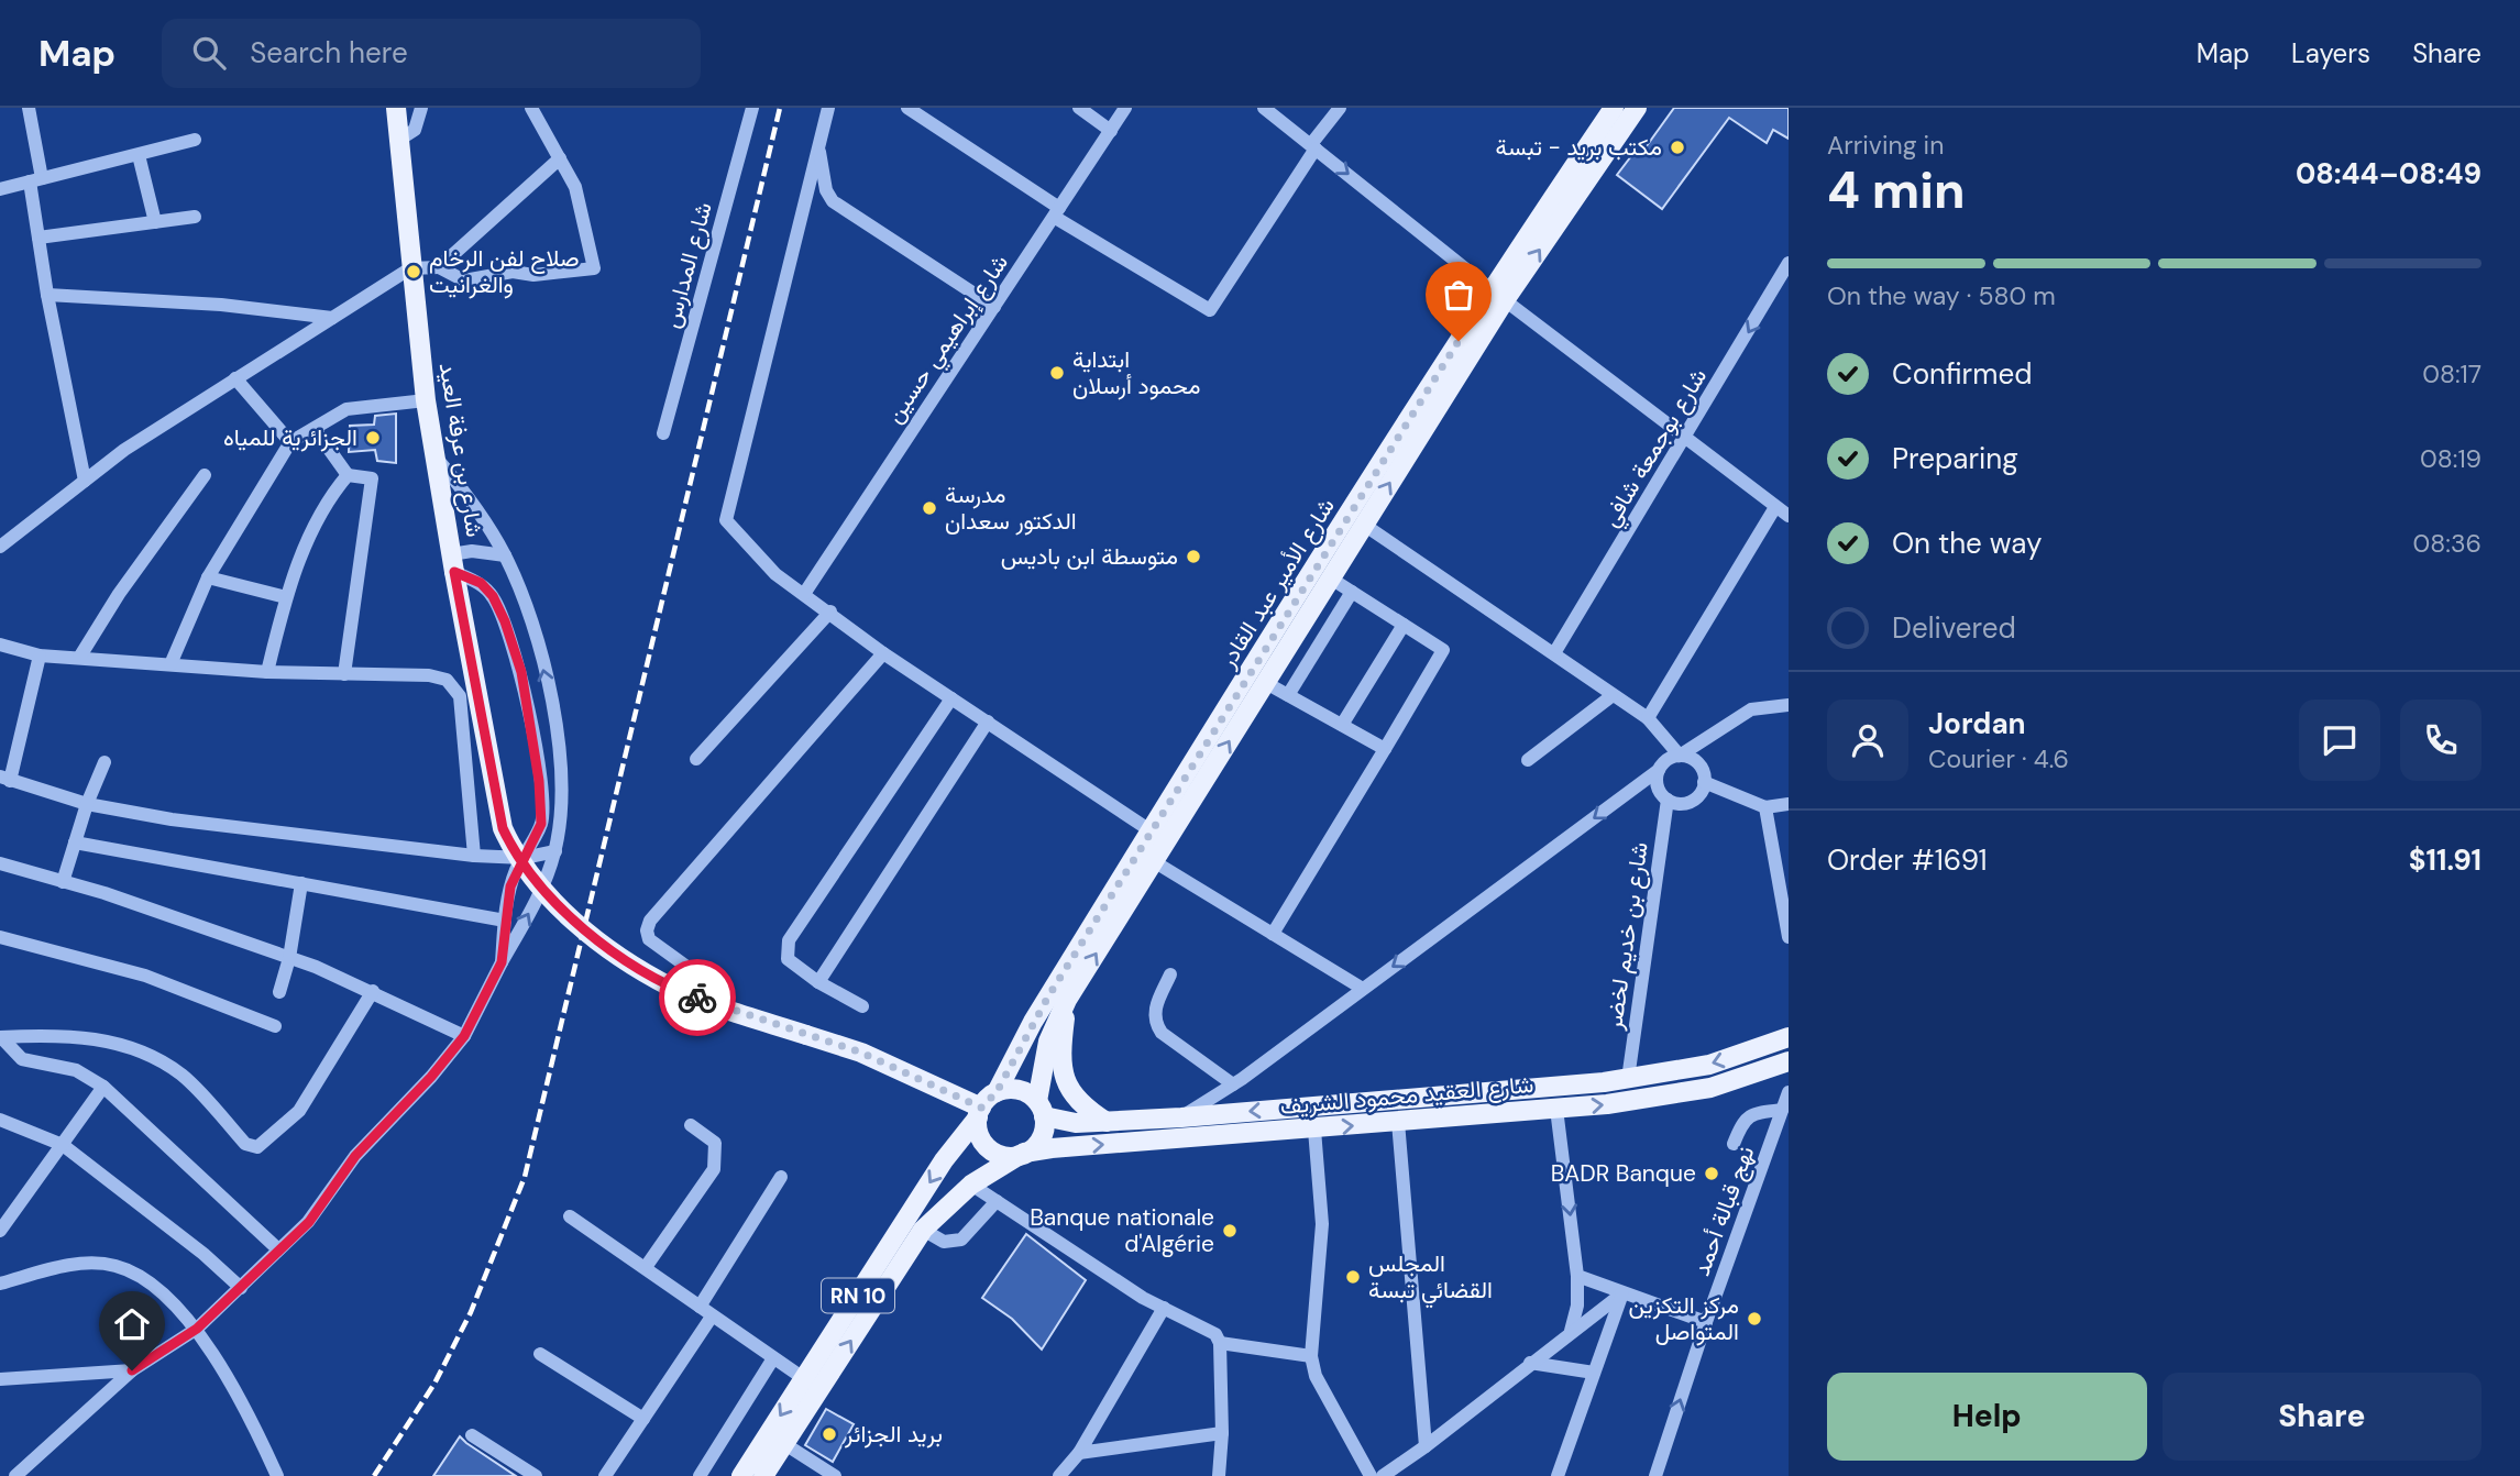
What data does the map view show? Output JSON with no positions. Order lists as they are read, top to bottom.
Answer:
{
  "streets": {
    "main road": [
      "شارع بن عرفة العيد",
      "شارع الأمير عبد القادر",
      "شارع العقيد محمود الشريف",
      "RN 10"
    ],
    "street": [
      "شارع المدارس",
      "شارع إبراهيمي حسين",
      "شارع بوجمعة شافي",
      "شارع بن خديم لخضر",
      "نهج قبالة أحمد"
    ]
  },
  "crossings": [
    ["شارع بن عرفة العيد", "شارع الأمير عبد القادر"],
    ["شارع بن عرفة العيد", "شارع العقيد محمود الشريف"],
    ["شارع بن عرفة العيد", "RN 10"],
    ["شارع الأمير عبد القادر", "شارع العقيد محمود الشريف"],
    ["شارع الأمير عبد القادر", "RN 10"],
    ["شارع بن خديم لخضر", "شارع العقيد محمود الشريف"],
    ["شارع العقيد محمود الشريف", "RN 10"]
  ],
  "one_way": ["شارع بوجمعة شافي"],
  "places": [
    "مكتب بريد - تبسة",
    "صلاح لفن الرخام والغرانيت",
    "ابتداية محمود أرسلان",
    "الجزائرية للمياه",
    "مدرسة الدكتور سعدان",
    "متوسطة ابن باديس",
    "BADR Banque",
    "Banque nationale d'Algérie",
    "المجلس القضائي تبسة",
    "مركز التكزين المتواصل",
    "بريد الجزائر"
  ],
  "page": {
    "header": "Map",
    "search": "Search here",
    "nav": ["Map", "Layers", "Share"],
    "heading": ["4 min", "Arriving in", "08:44–08:49"],
    "panel": [
      "Jordan",
      "Courier · 4.6",
      "Order #1691",
      "$11.91"
    ],
    "bar": "On the way · 580 m",
    "list": [
      ["Confirmed", "08:17"],
      ["Preparing", "08:19"],
      ["On the way", "08:36"],
      "Delivered"
    ],
    "buttons": ["Help", "Share"]
  }
}
